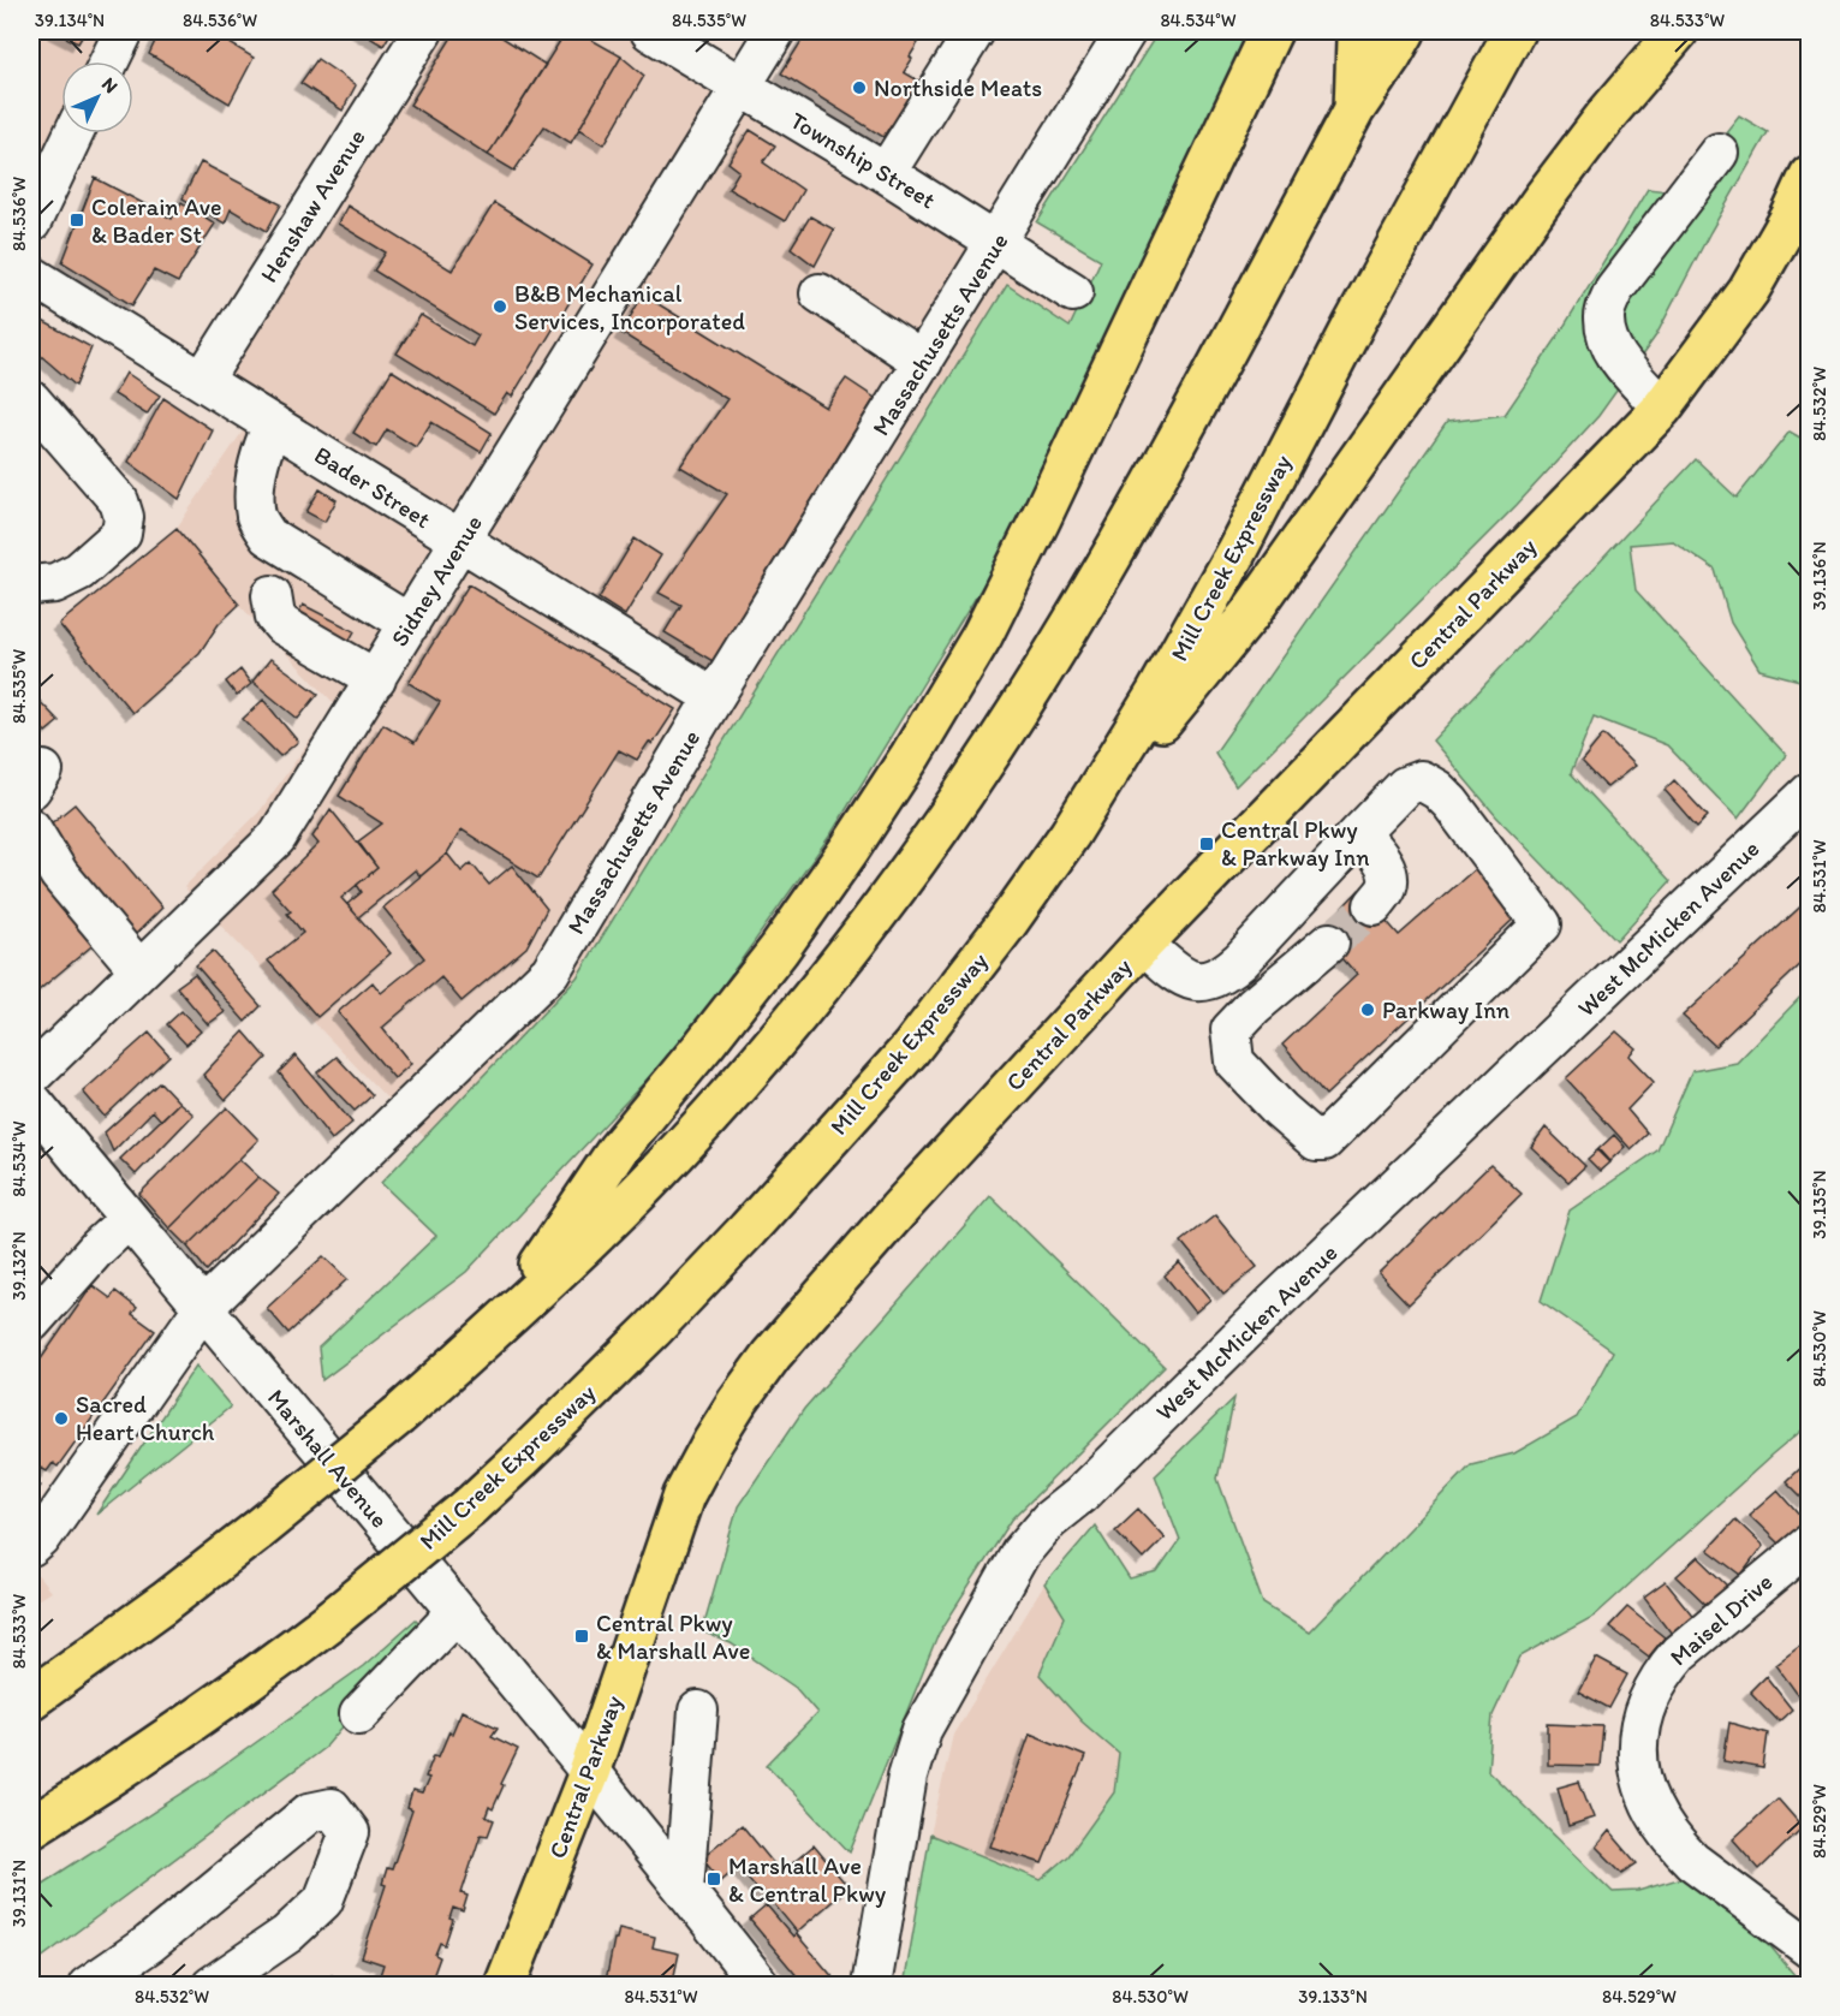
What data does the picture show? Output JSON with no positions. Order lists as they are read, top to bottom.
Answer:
{
  "streets": {
    "main road": ["Mill Creek Expressway", "Central Parkway"],
    "street": [
      "Township Street",
      "Henshaw Avenue",
      "Massachusetts Avenue",
      "Bader Street",
      "Sidney Avenue",
      "West McMicken Avenue",
      "Marshall Avenue",
      "Maisel Drive"
    ]
  },
  "crossings": [
    ["Township Street", "Massachusetts Avenue"],
    ["Township Street", "Sidney Avenue"],
    ["Henshaw Avenue", "Bader Street"],
    ["Massachusetts Avenue", "Bader Street"],
    ["Massachusetts Avenue", "Marshall Avenue"],
    ["Bader Street", "Sidney Avenue"],
    ["Central Parkway", "Marshall Avenue"]
  ],
  "places": {
    "other": [
      "Northside Meats",
      "B&B Mechanical Services, Incorporated",
      "Parkway Inn",
      "Sacred Heart Church"
    ],
    "transit": [
      "Colerain Ave & Bader St",
      "Central Pkwy & Parkway Inn",
      "Central Pkwy & Marshall Ave",
      "Marshall Ave & Central Pkwy"
    ]
  },
  "north": "top right",
  "coordinates": [
    "39.134°N",
    "84.536°W",
    "84.535°W",
    "84.534°W",
    "84.533°W",
    "84.532°W",
    "39.136°N",
    "84.531°W",
    "39.135°N",
    "39.132°N",
    "84.530°W",
    "84.529°W",
    "39.131°N",
    "39.133°N"
  ]
}
